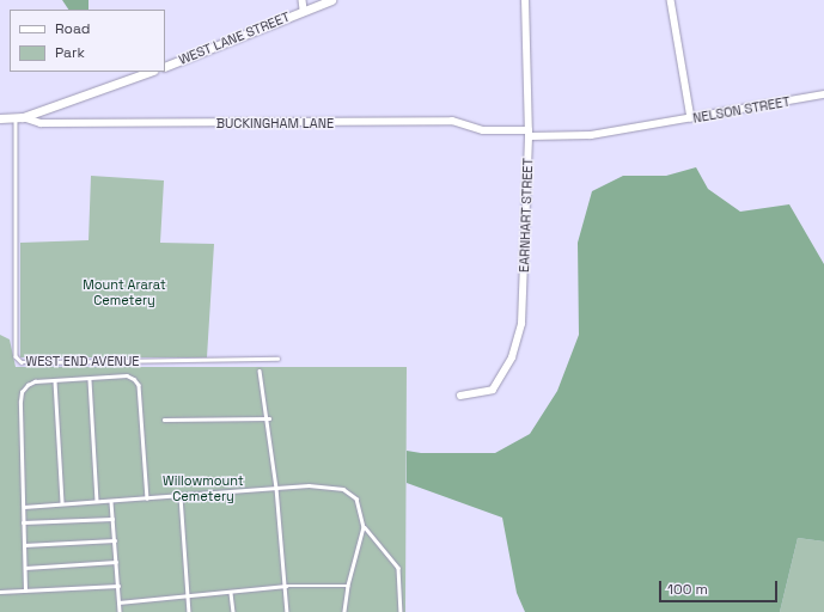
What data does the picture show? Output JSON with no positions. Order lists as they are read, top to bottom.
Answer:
{
  "streets": {
    "street": [
      "WEST LANE STREET",
      "NELSON STREET",
      "BUCKINGHAM LANE",
      "EARNHART STREET"
    ],
    "lane": ["WEST END AVENUE"]
  },
  "crossings": [
    ["NELSON STREET", "BUCKINGHAM LANE"],
    ["BUCKINGHAM LANE", "EARNHART STREET"],
    ["BUCKINGHAM LANE", "WEST END AVENUE"]
  ],
  "parks": ["Mount Ararat Cemetery", "Willowmount Cemetery"],
  "legend": ["Road", "Park"],
  "scale_bar": "100 m"
}
